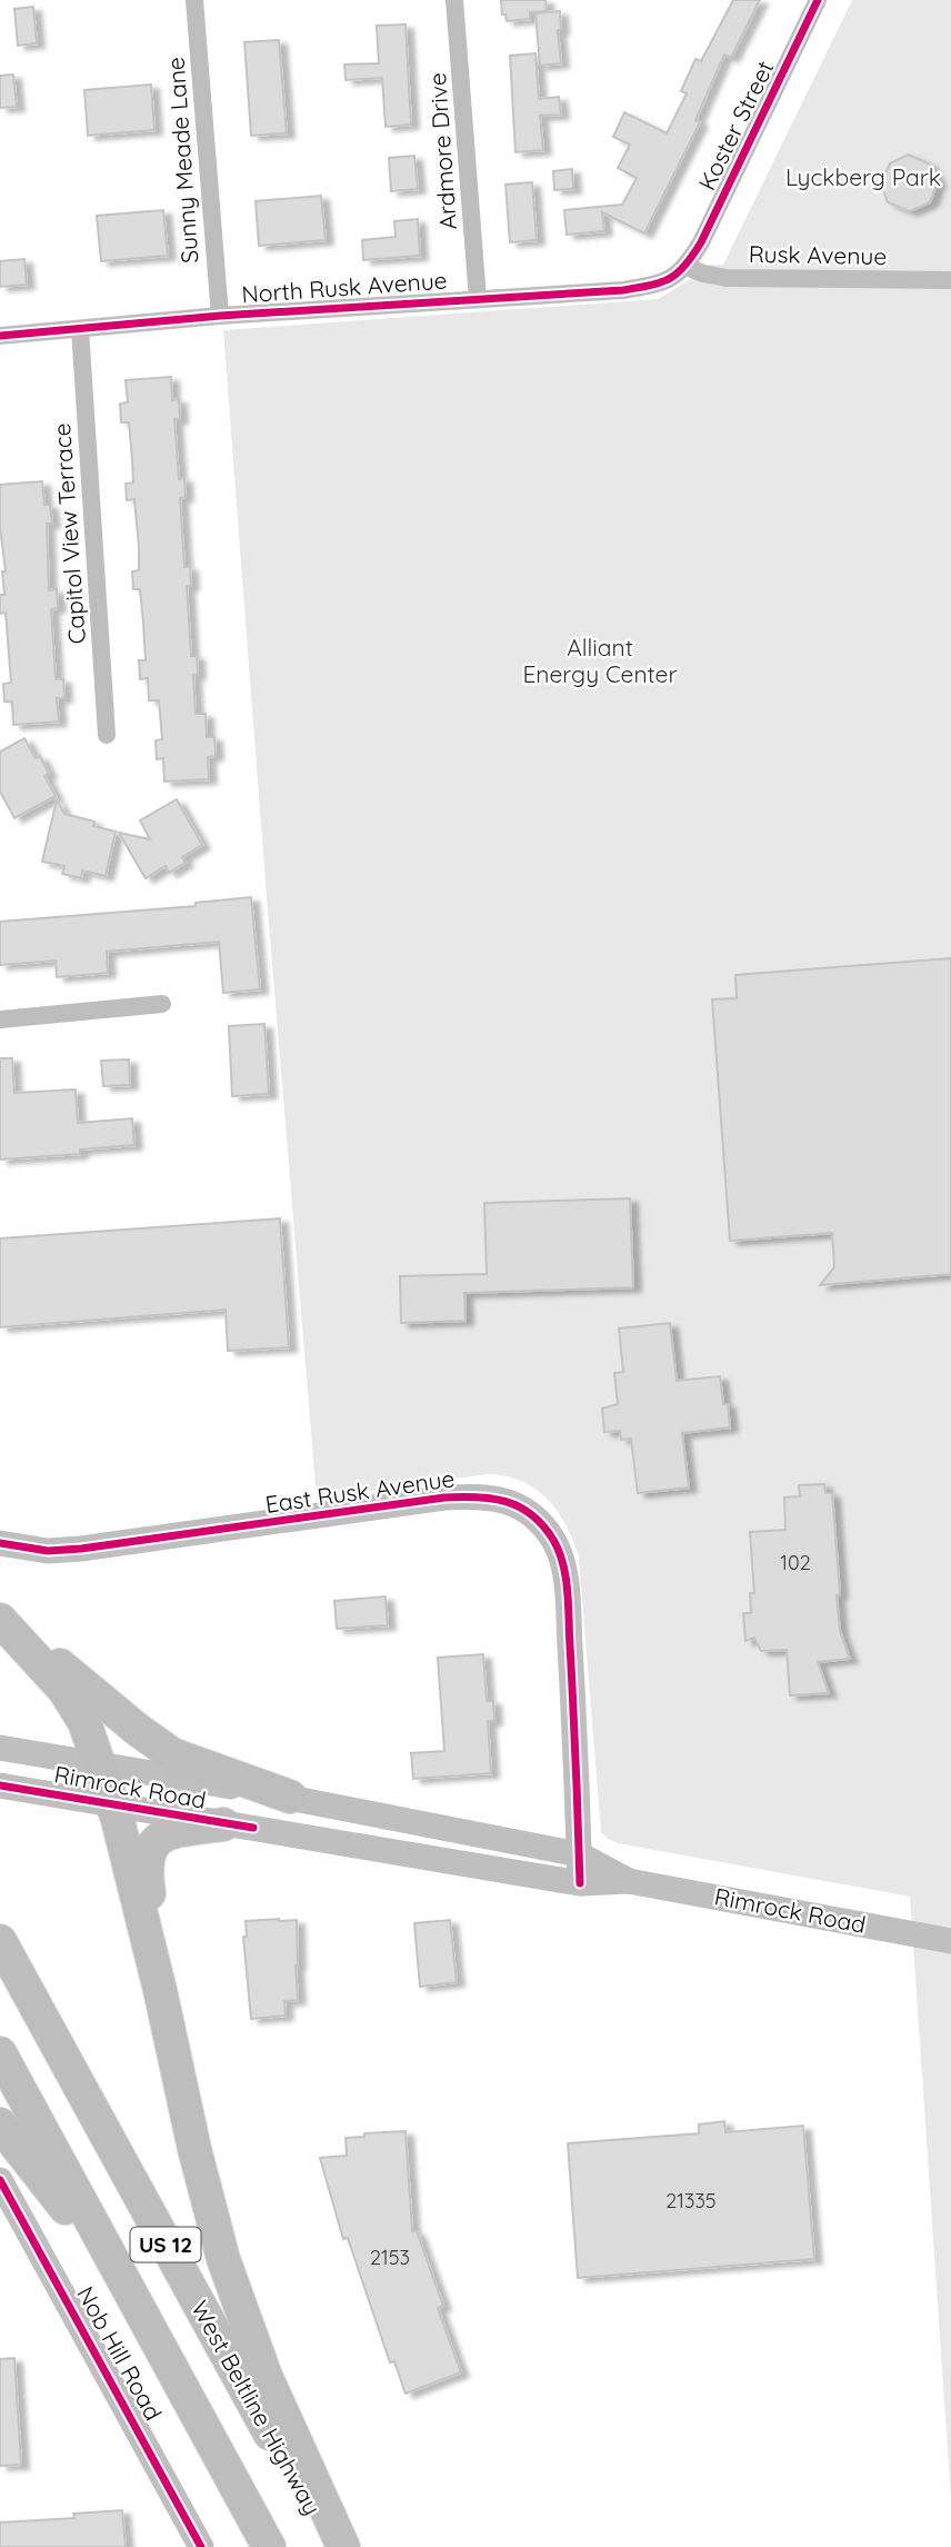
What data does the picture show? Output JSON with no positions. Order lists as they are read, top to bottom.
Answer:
{
  "streets": {
    "highway": ["US 12", "West Beltline Highway"],
    "main road": ["East Rusk Avenue", "Rimrock Road", "Nob Hill Road"],
    "street": [
      "Koster Street",
      "Ardmore Drive",
      "Sunny Meade Lane",
      "Rusk Avenue",
      "North Rusk Avenue",
      "Capitol View Terrace"
    ]
  },
  "crossings": [
    ["Koster Street", "Rusk Avenue"],
    ["Koster Street", "North Rusk Avenue"],
    ["Ardmore Drive", "North Rusk Avenue"],
    ["Sunny Meade Lane", "North Rusk Avenue"],
    ["Rusk Avenue", "North Rusk Avenue"],
    ["North Rusk Avenue", "Capitol View Terrace"],
    ["East Rusk Avenue", "Rimrock Road"]
  ],
  "parks": ["Lyckberg Park", "Alliant Energy Center"],
  "house_numbers": ["102", "21335", "2153"]
}
